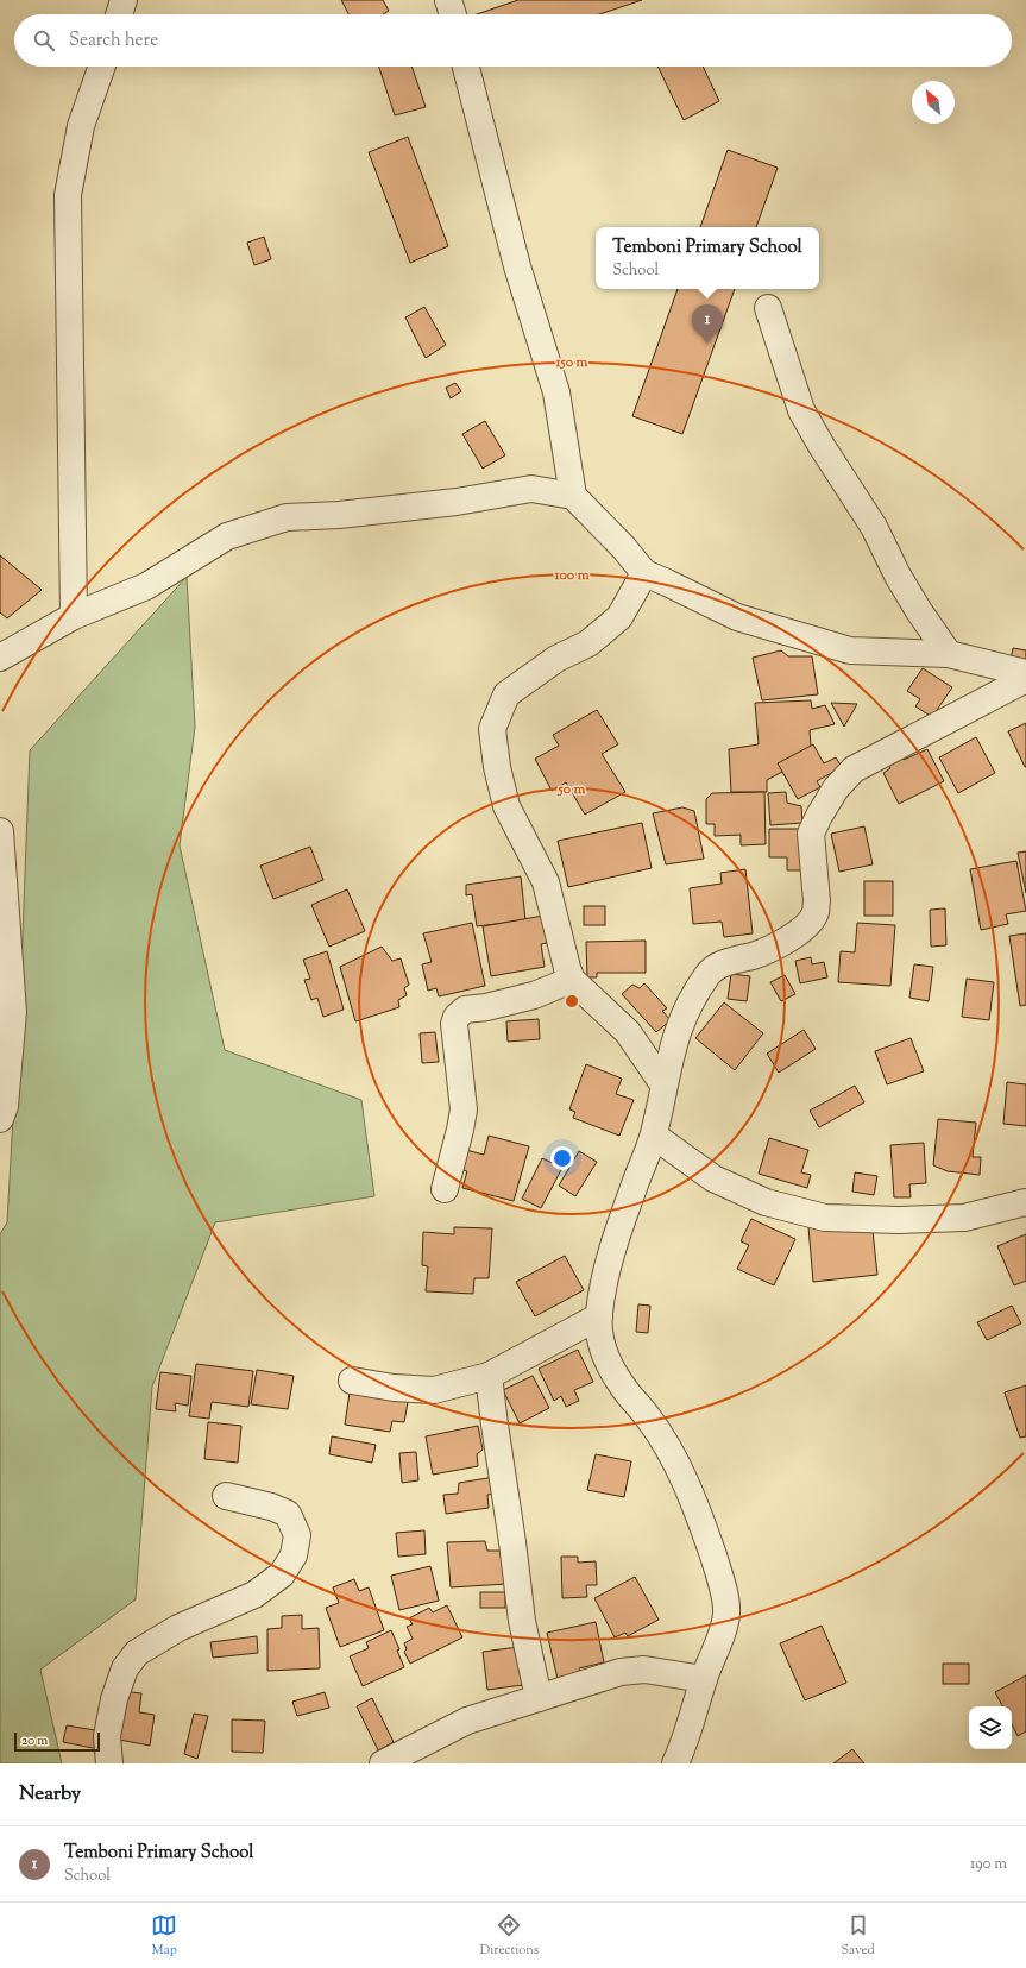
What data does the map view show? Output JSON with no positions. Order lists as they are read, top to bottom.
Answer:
{
  "scale_bar": "20 m",
  "north": "top left",
  "page": {
    "search": "Search here",
    "popup": ["Temboni Primary School", "School"],
    "pins": "1",
    "scale": "20 m",
    "heading": "Nearby",
    "list": [
      {
        "mark": "1",
        "name": "Temboni Primary School",
        "note": "School",
        "value": "190 m"
      }
    ],
    "nav": ["Map", "Directions", "Saved"]
  },
  "rings": ["150 m", "100 m", "50 m"]
}
